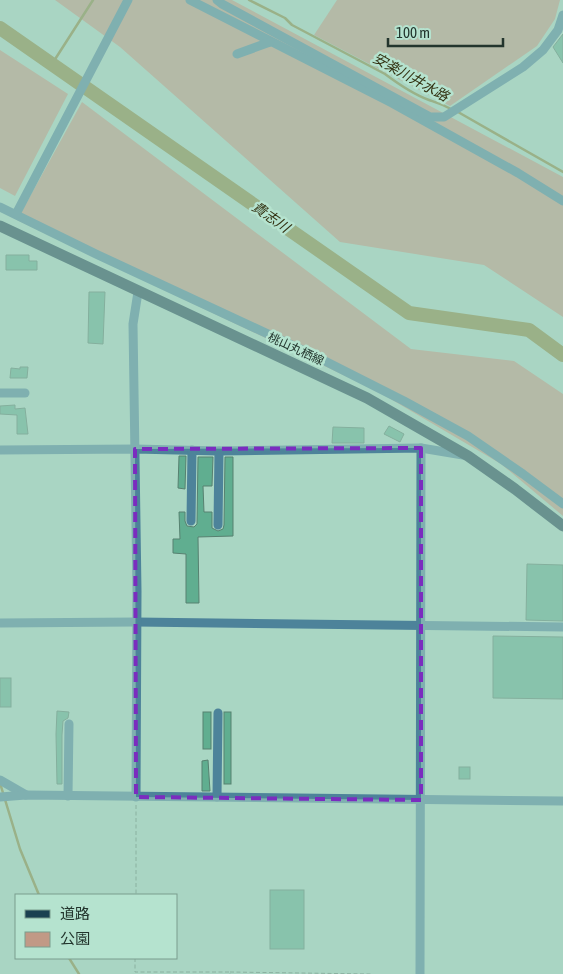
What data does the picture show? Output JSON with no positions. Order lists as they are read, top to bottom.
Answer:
{
  "streets": {
    "main road": ["桃山丸栖線"]
  },
  "water": ["安楽川井水路", "貴志川"],
  "legend": ["道路", "公園"],
  "scale_bar": "100 m"
}
